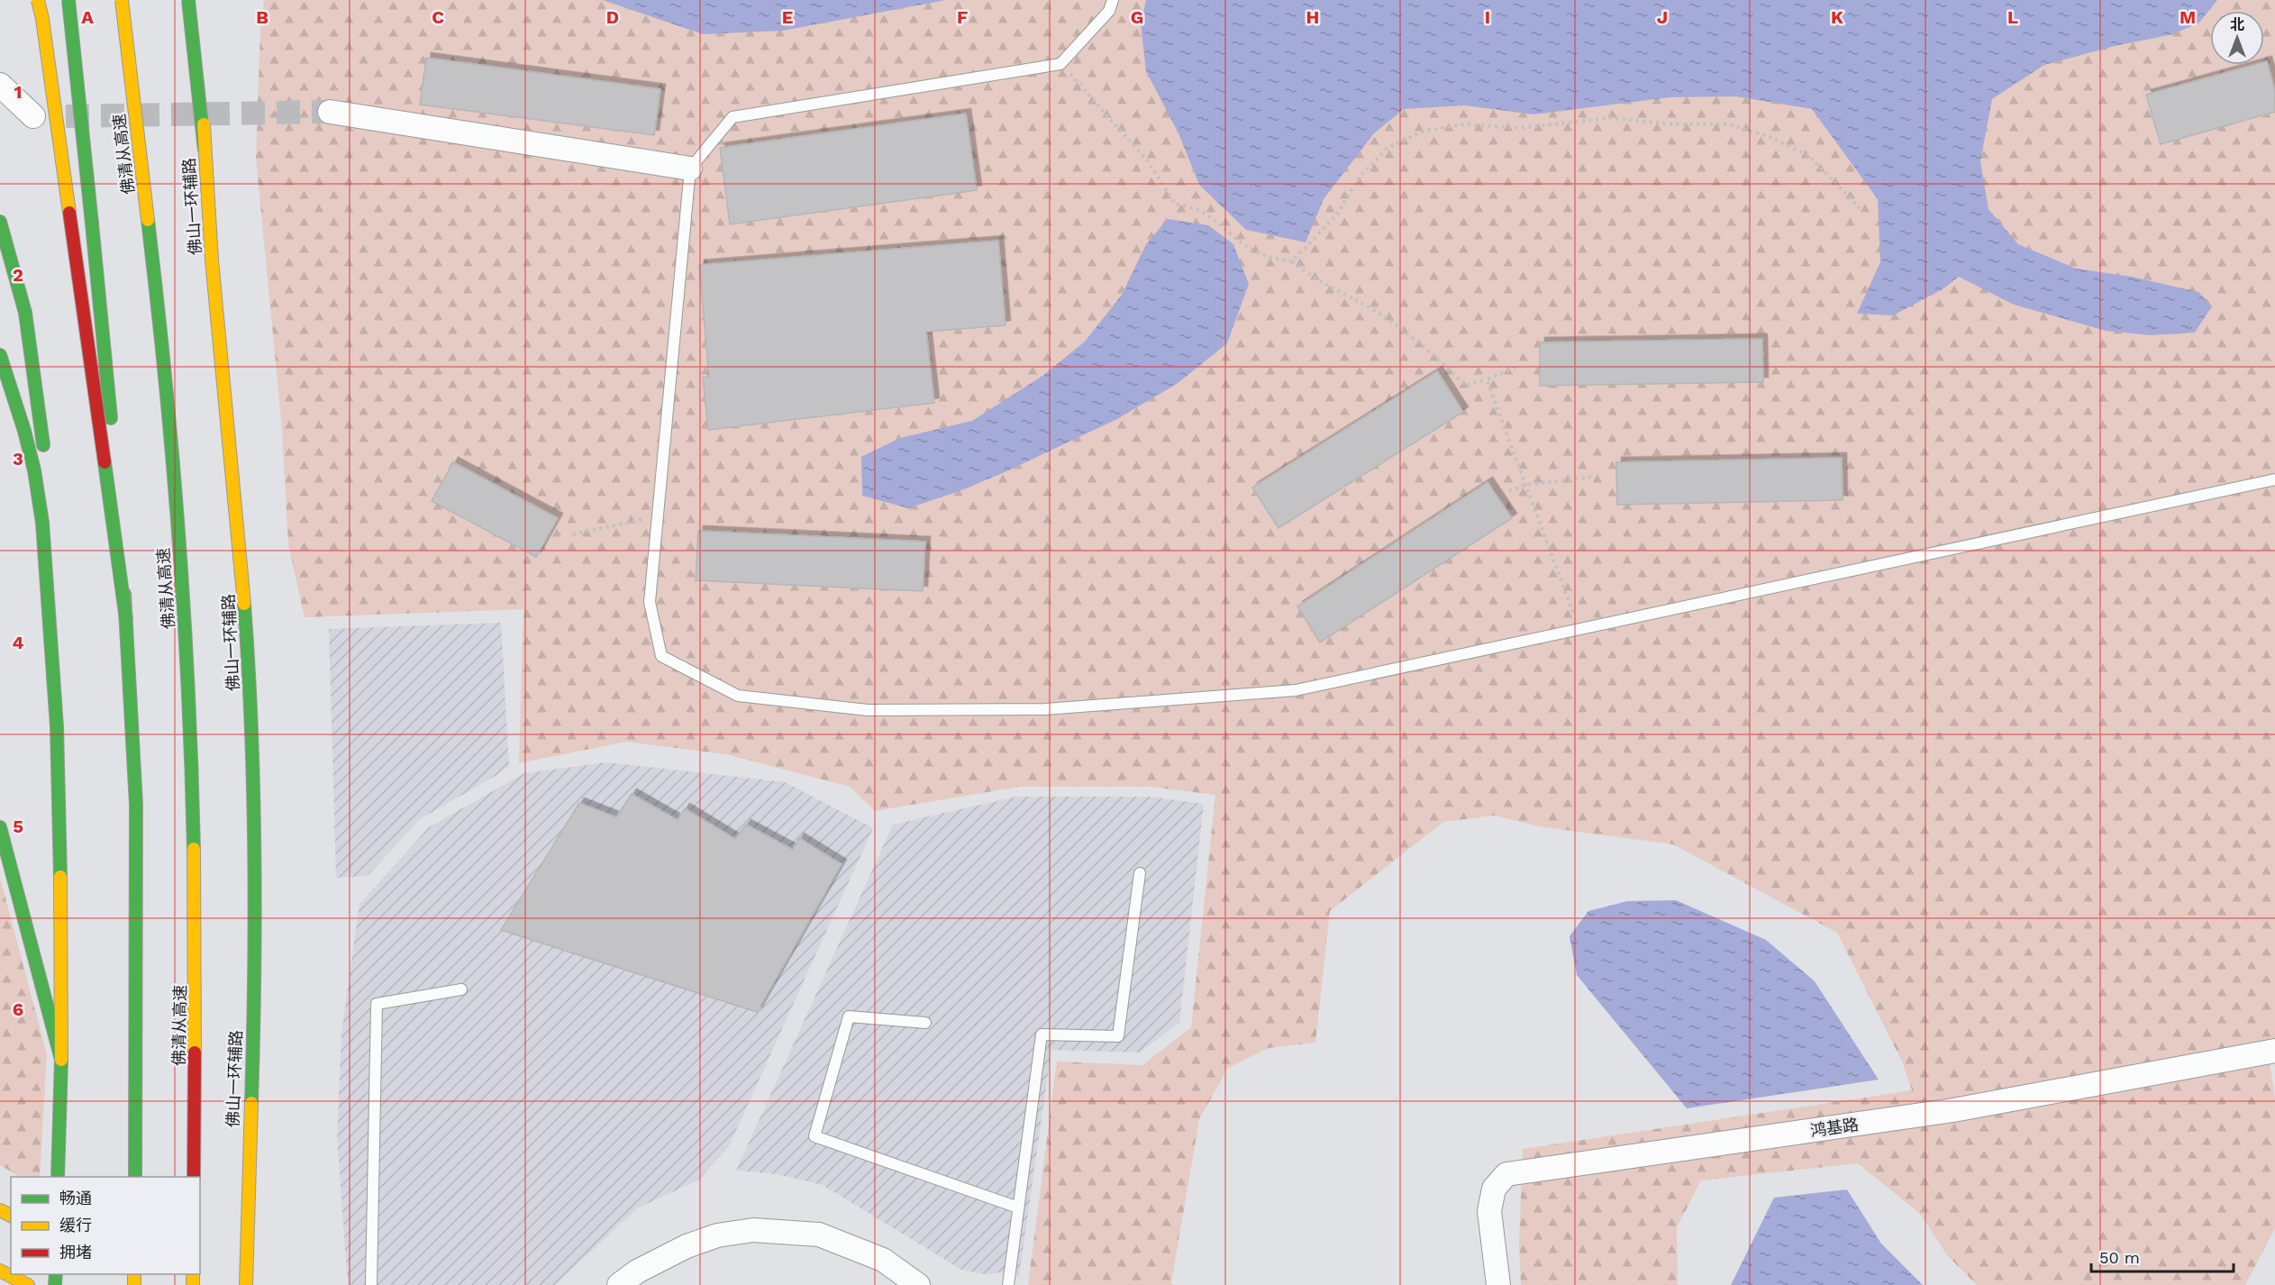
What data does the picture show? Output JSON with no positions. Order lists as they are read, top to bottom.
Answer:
{
  "streets": {
    "main road": ["佛清从高速", "佛山一环辅路"],
    "street": ["鸿基路"]
  },
  "legend": ["畅通", "缓行", "拥堵"],
  "scale_bar": "50 m",
  "north": "top",
  "grid": {
    "columns": [
      "A",
      "B",
      "C",
      "D",
      "E",
      "F",
      "G",
      "H",
      "I",
      "J",
      "K",
      "L",
      "M"
    ],
    "rows": [
      "1",
      "2",
      "3",
      "4",
      "5",
      "6"
    ]
  }
}
